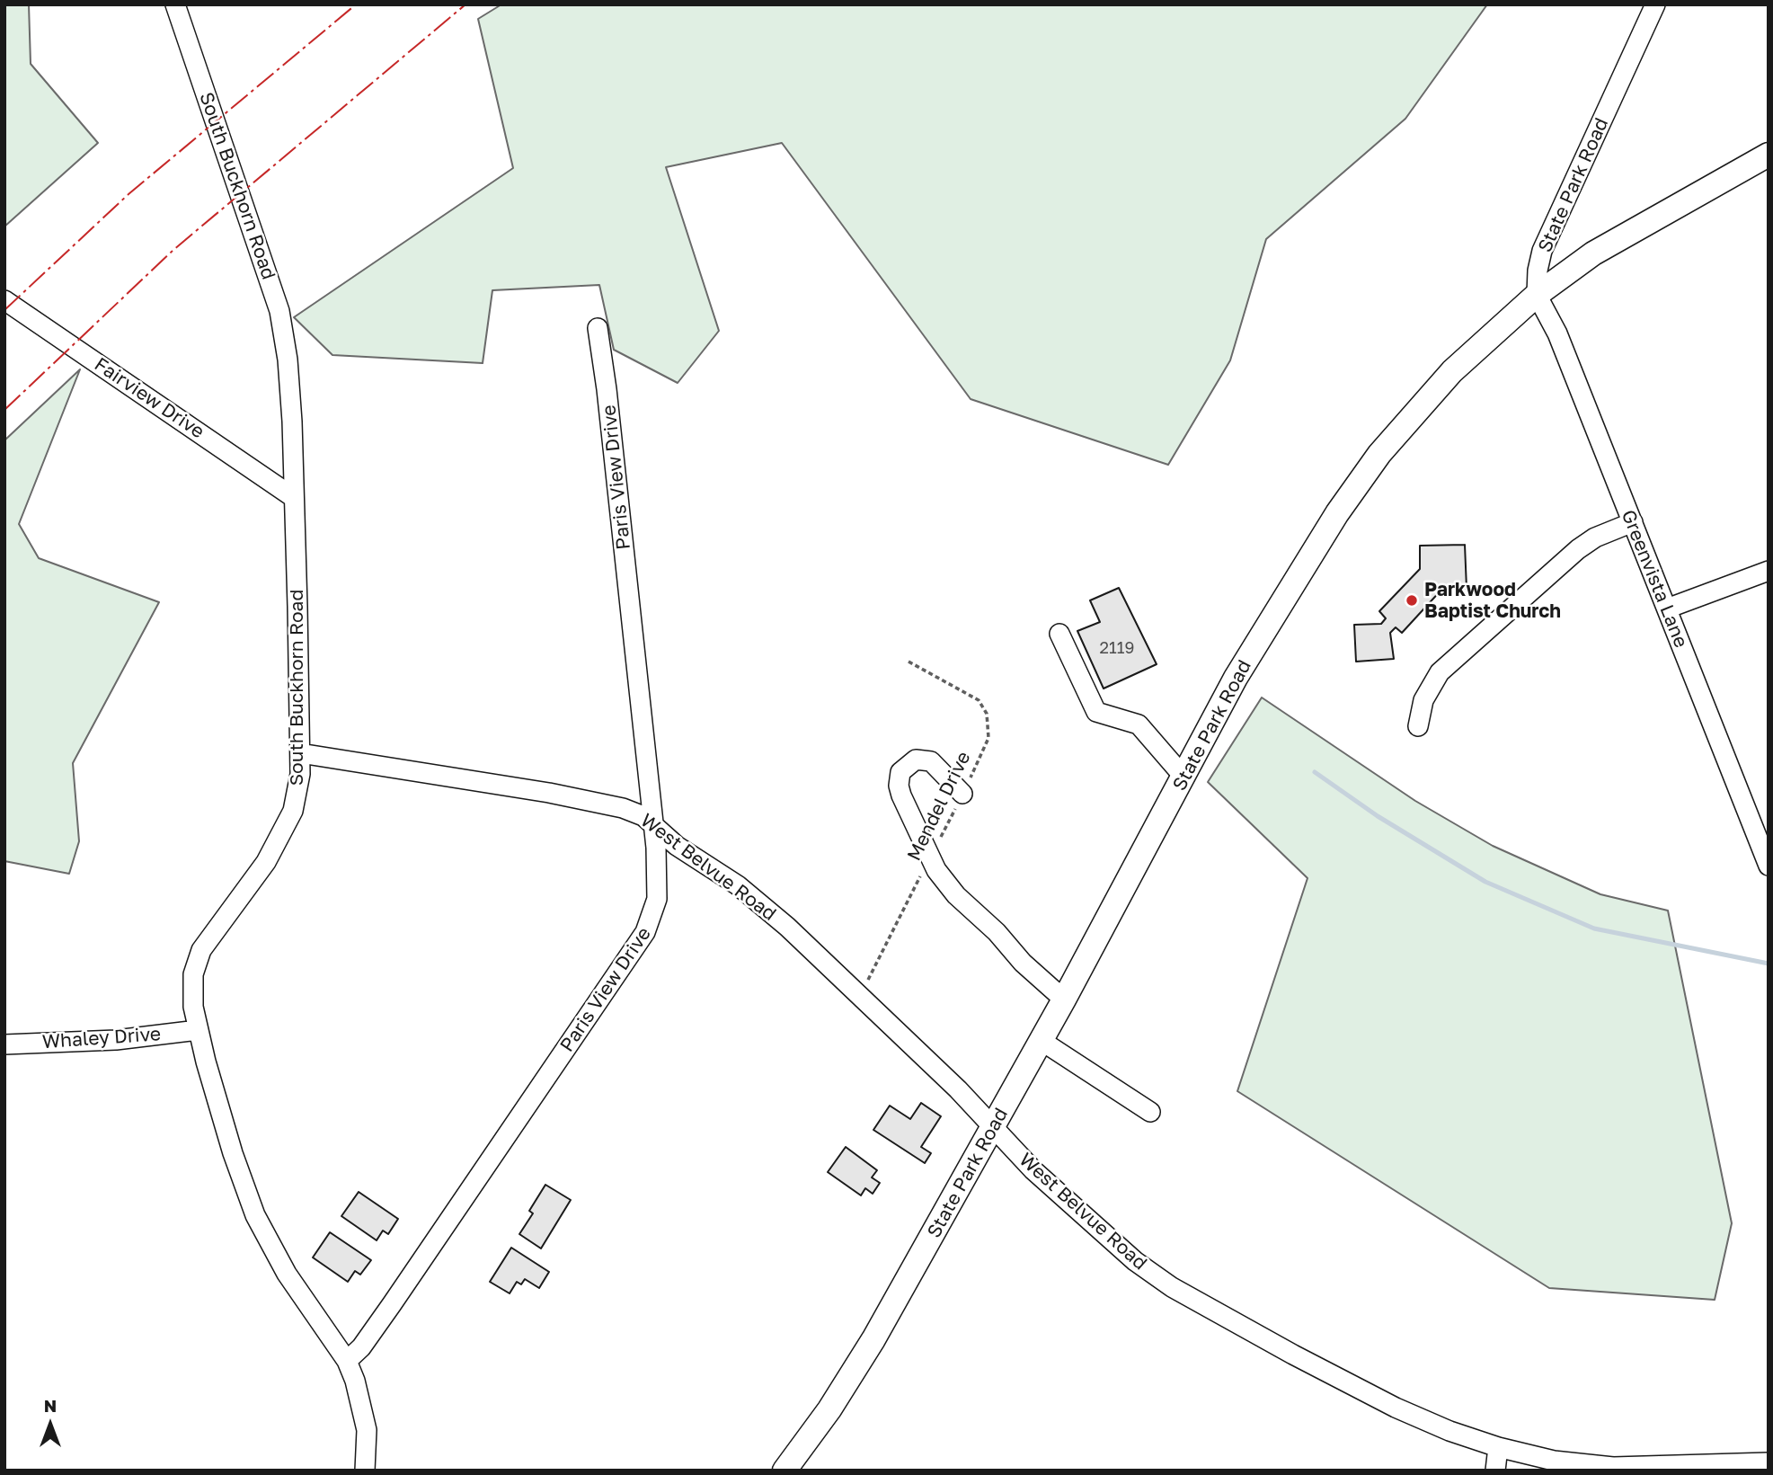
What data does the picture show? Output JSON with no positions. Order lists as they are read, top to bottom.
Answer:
{
  "streets": {
    "main road": ["State Park Road"],
    "street": [
      "South Buckhorn Road",
      "Fairview Drive",
      "Paris View Drive",
      "Greenvista Lane",
      "West Belvue Road",
      "Whaley Drive"
    ],
    "path": ["Mendel Drive"]
  },
  "crossings": [
    ["State Park Road", "Greenvista Lane"],
    ["State Park Road", "West Belvue Road"],
    ["South Buckhorn Road", "Fairview Drive"],
    ["South Buckhorn Road", "Paris View Drive"],
    ["South Buckhorn Road", "West Belvue Road"],
    ["South Buckhorn Road", "Whaley Drive"],
    ["Paris View Drive", "West Belvue Road"],
    ["Mendel Drive", "West Belvue Road"]
  ],
  "places": ["Parkwood Baptist Church"],
  "house_numbers": ["2119"],
  "north": "top"
}
